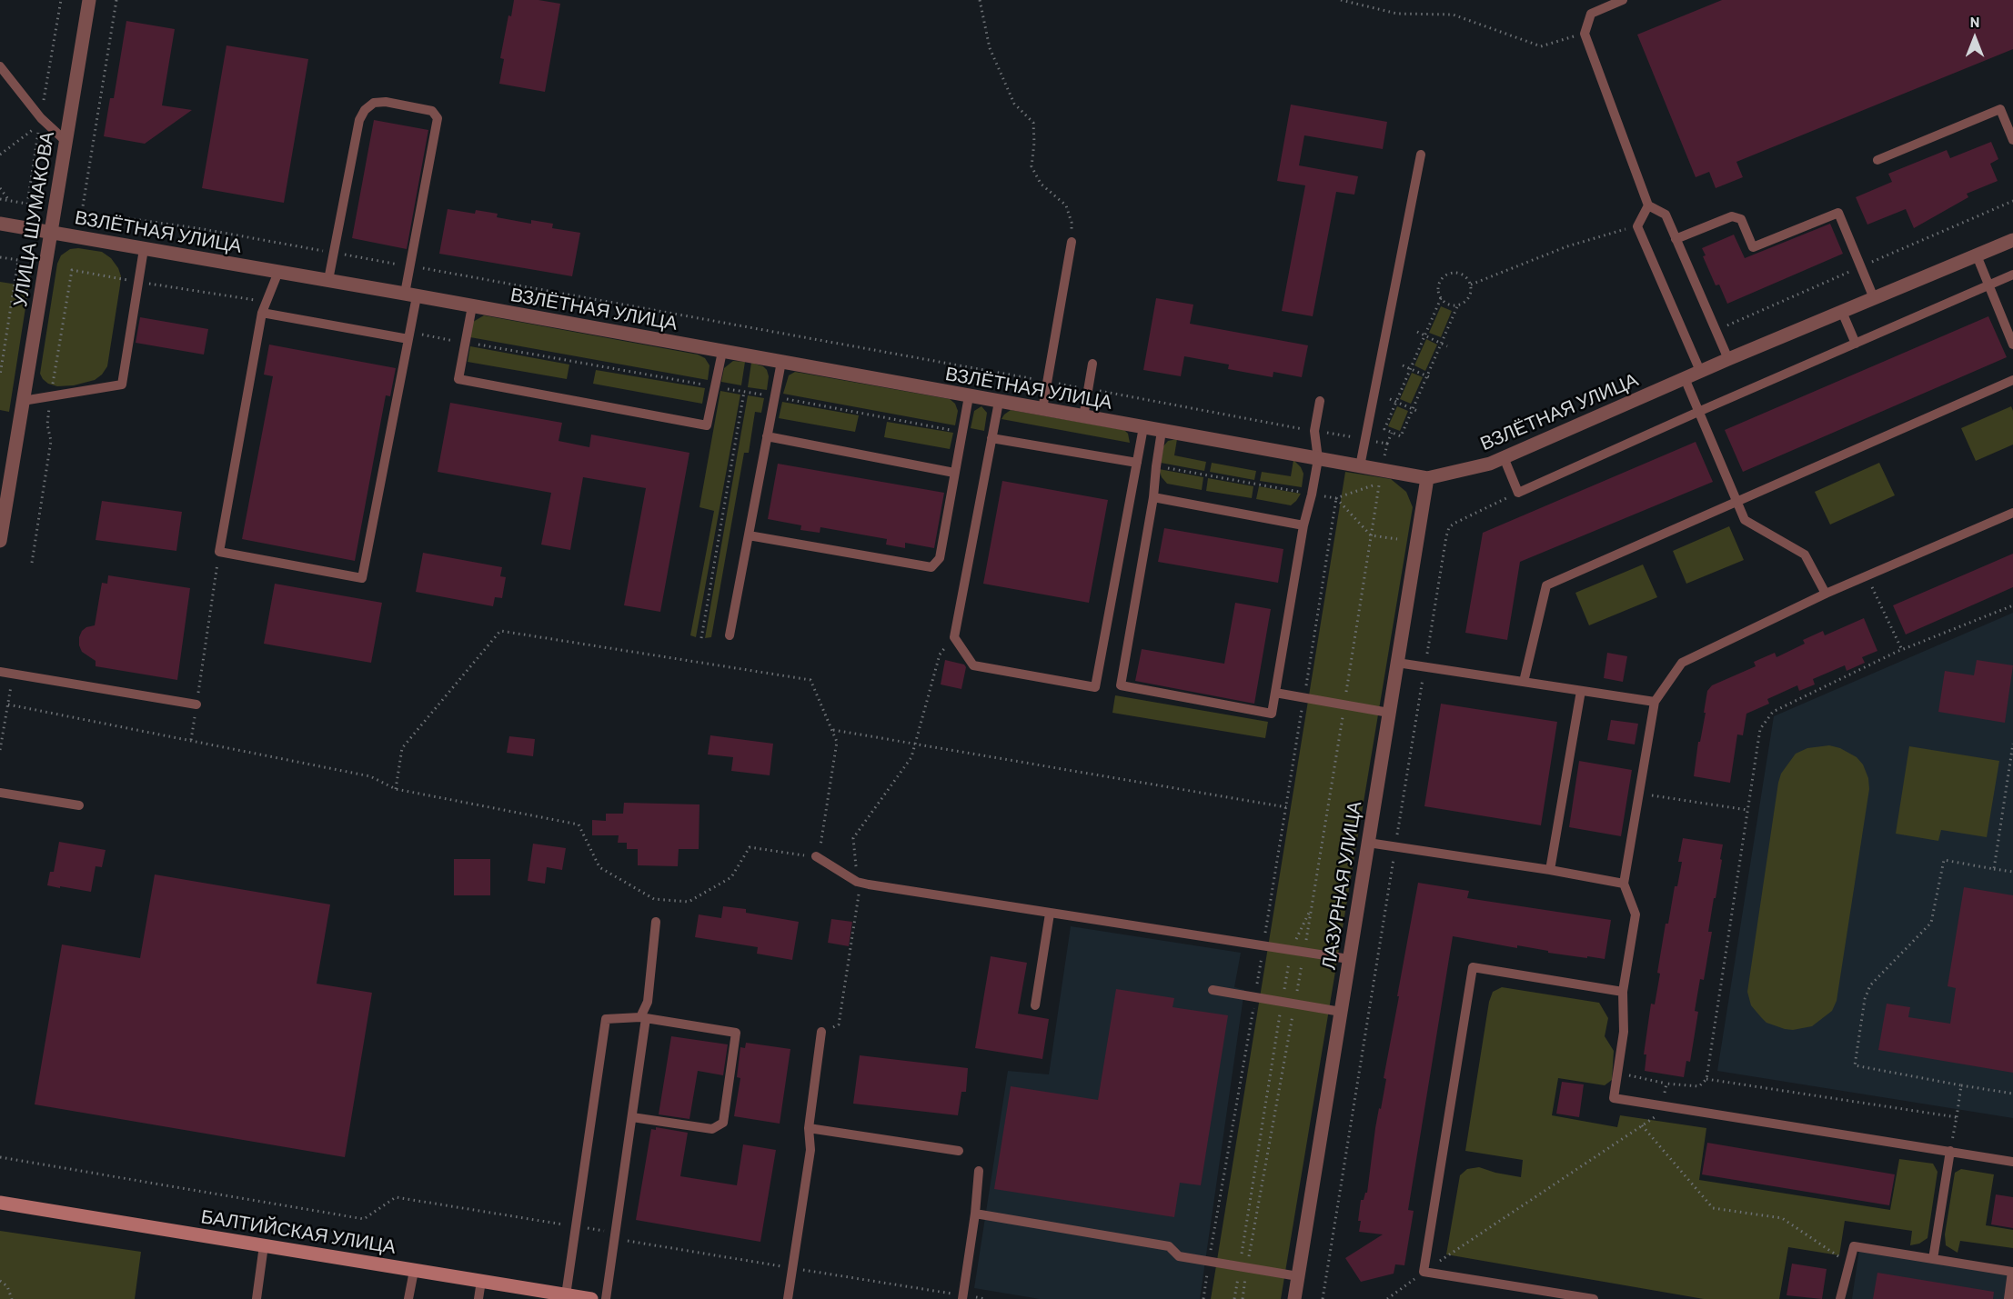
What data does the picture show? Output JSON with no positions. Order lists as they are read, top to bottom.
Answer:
{
  "streets": {
    "main road": ["БАЛТИЙСКАЯ УЛИЦА"],
    "street": ["УЛИЦА ШУМАКОВА", "ВЗЛЁТНАЯ УЛИЦА", "ЛАЗУРНАЯ УЛИЦА"]
  },
  "crossings": [
    ["УЛИЦА ШУМАКОВА", "ВЗЛЁТНАЯ УЛИЦА"],
    ["ВЗЛЁТНАЯ УЛИЦА", "ЛАЗУРНАЯ УЛИЦА"]
  ],
  "north": "top"
}
